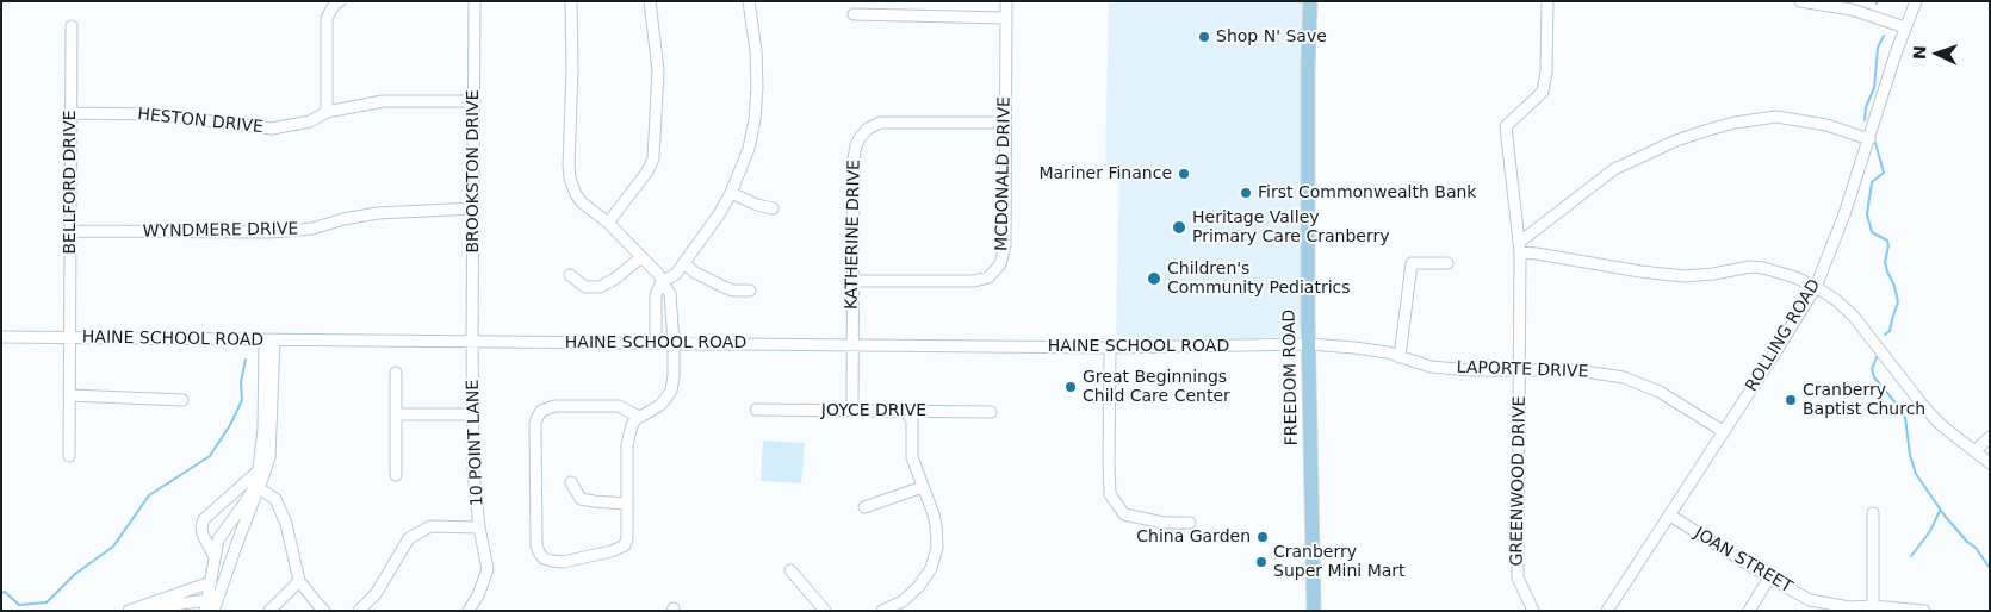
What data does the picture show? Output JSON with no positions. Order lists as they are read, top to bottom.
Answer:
{
  "streets": {
    "main road": ["FREEDOM ROAD"],
    "street": [
      "HESTON DRIVE",
      "BROOKSTON DRIVE",
      "MCDONALD DRIVE",
      "BELLFORD DRIVE",
      "WYNDMERE DRIVE",
      "KATHERINE DRIVE",
      "ROLLING ROAD",
      "HAINE SCHOOL ROAD",
      "LAPORTE DRIVE",
      "JOYCE DRIVE",
      "10 POINT LANE",
      "GREENWOOD DRIVE",
      "JOAN STREET"
    ]
  },
  "crossings": [
    ["HESTON DRIVE", "BROOKSTON DRIVE"],
    ["HESTON DRIVE", "BELLFORD DRIVE"],
    ["BROOKSTON DRIVE", "WYNDMERE DRIVE"],
    ["BROOKSTON DRIVE", "HAINE SCHOOL ROAD"],
    ["BROOKSTON DRIVE", "10 POINT LANE"],
    ["MCDONALD DRIVE", "KATHERINE DRIVE"],
    ["BELLFORD DRIVE", "WYNDMERE DRIVE"],
    ["BELLFORD DRIVE", "HAINE SCHOOL ROAD"],
    ["KATHERINE DRIVE", "HAINE SCHOOL ROAD"],
    ["KATHERINE DRIVE", "JOYCE DRIVE"],
    ["ROLLING ROAD", "LAPORTE DRIVE"],
    ["ROLLING ROAD", "JOAN STREET"],
    ["HAINE SCHOOL ROAD", "LAPORTE DRIVE"],
    ["HAINE SCHOOL ROAD", "FREEDOM ROAD"],
    ["HAINE SCHOOL ROAD", "10 POINT LANE"],
    ["LAPORTE DRIVE", "FREEDOM ROAD"],
    ["LAPORTE DRIVE", "GREENWOOD DRIVE"]
  ],
  "places": [
    "Shop N' Save",
    "Mariner Finance",
    "First Commonwealth Bank",
    "Heritage Valley Primary Care Cranberry",
    "Children's Community Pediatrics",
    "Great Beginnings Child Care Center",
    "Cranberry Baptist Church",
    "China Garden",
    "Cranberry Super Mini Mart"
  ],
  "north": "left"
}
